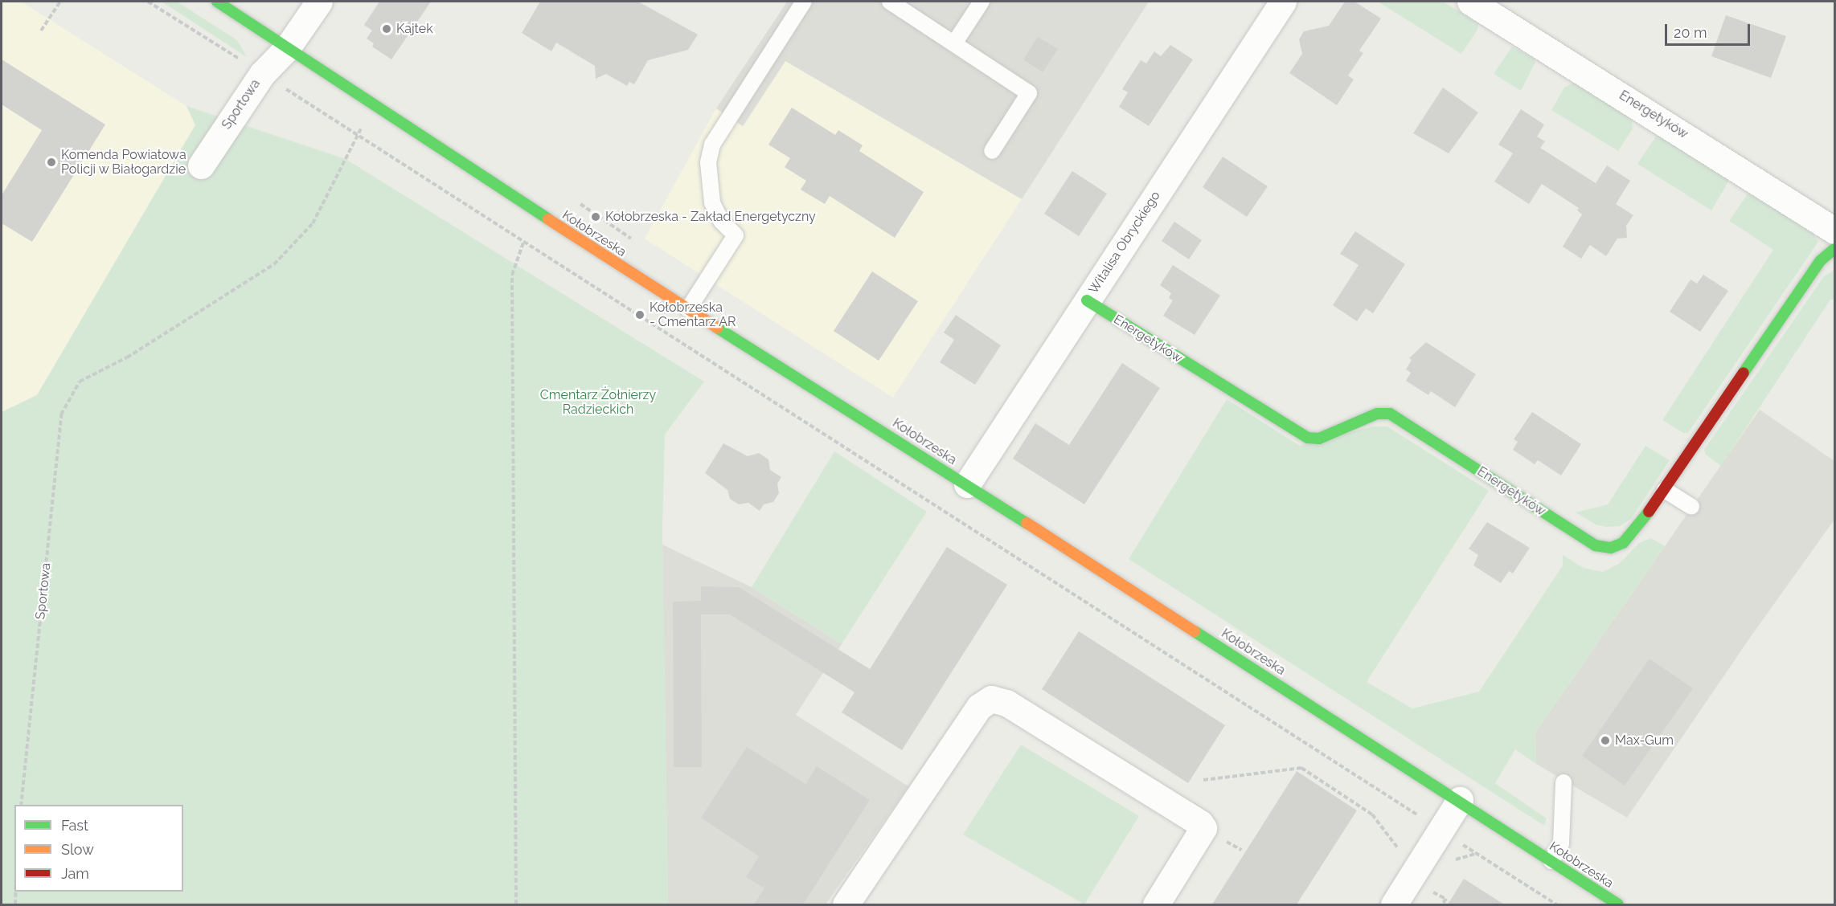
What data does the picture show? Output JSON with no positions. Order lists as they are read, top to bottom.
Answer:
{
  "streets": {
    "main road": ["Energetyków", "Kołobrzeska"],
    "street": ["Sportowa", "Witalisa Obryckiego"]
  },
  "crossings": [
    ["Sportowa", "Kołobrzeska"],
    ["Energetyków", "Witalisa Obryckiego"],
    ["Kołobrzeska", "Witalisa Obryckiego"]
  ],
  "parks": ["Cmentarz Żołnierzy Radzieckich"],
  "places": [
    "Kajtek",
    "Komenda Powiatowa Policji w Białogardzie",
    "Kołobrzeska - Zakład Energetyczny",
    "Kołobrzeska - Cmentarz AR",
    "Max-Gum"
  ],
  "legend": ["Fast", "Slow", "Jam"],
  "scale_bar": "20 m"
}
